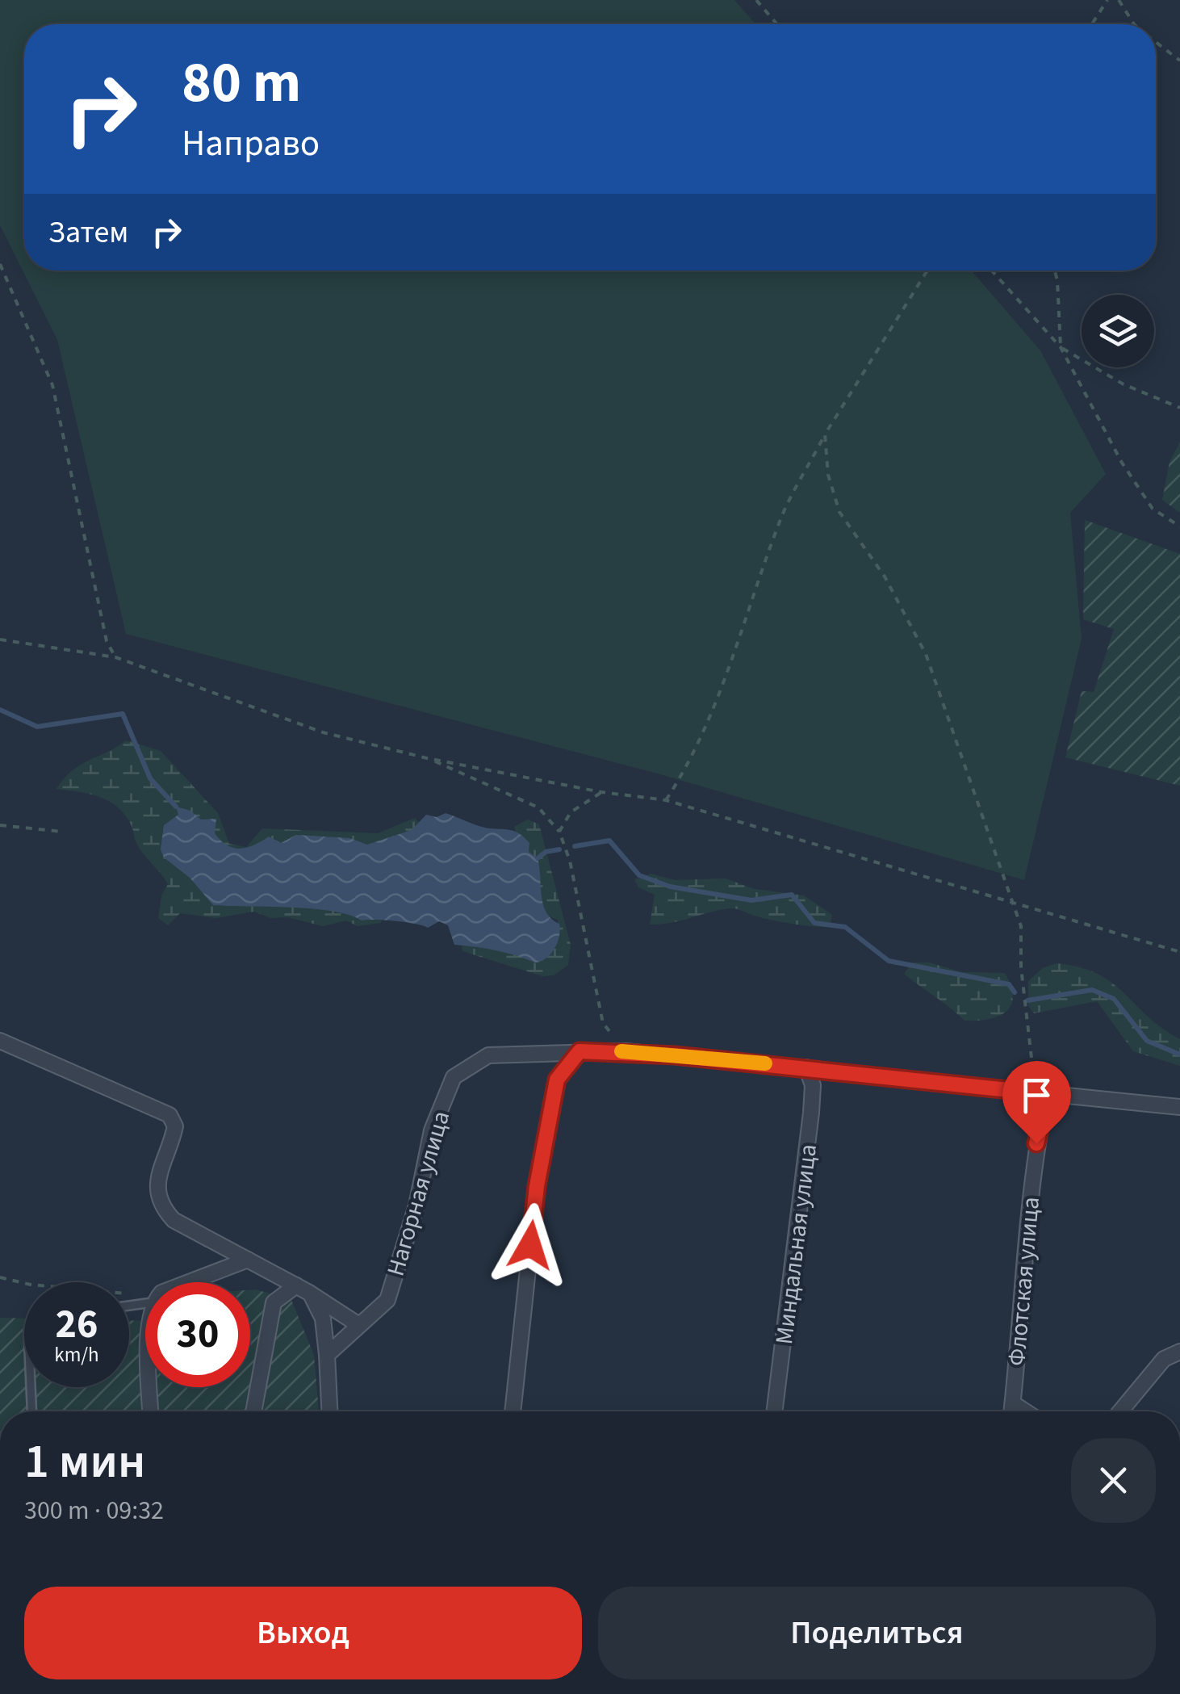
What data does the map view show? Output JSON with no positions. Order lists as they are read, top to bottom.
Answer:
{
  "streets": {
    "street": ["Нагорная улица", "Миндальная улица", "Флотская улица"]
  },
  "page": {
    "turn": ["80 m", "Направо"],
    "then": "Затем",
    "speed": "26 km/h",
    "limit": "30",
    "heading": ["1 мин", "300 m · 09:32"],
    "buttons": ["Выход", "Поделиться"]
  }
}
